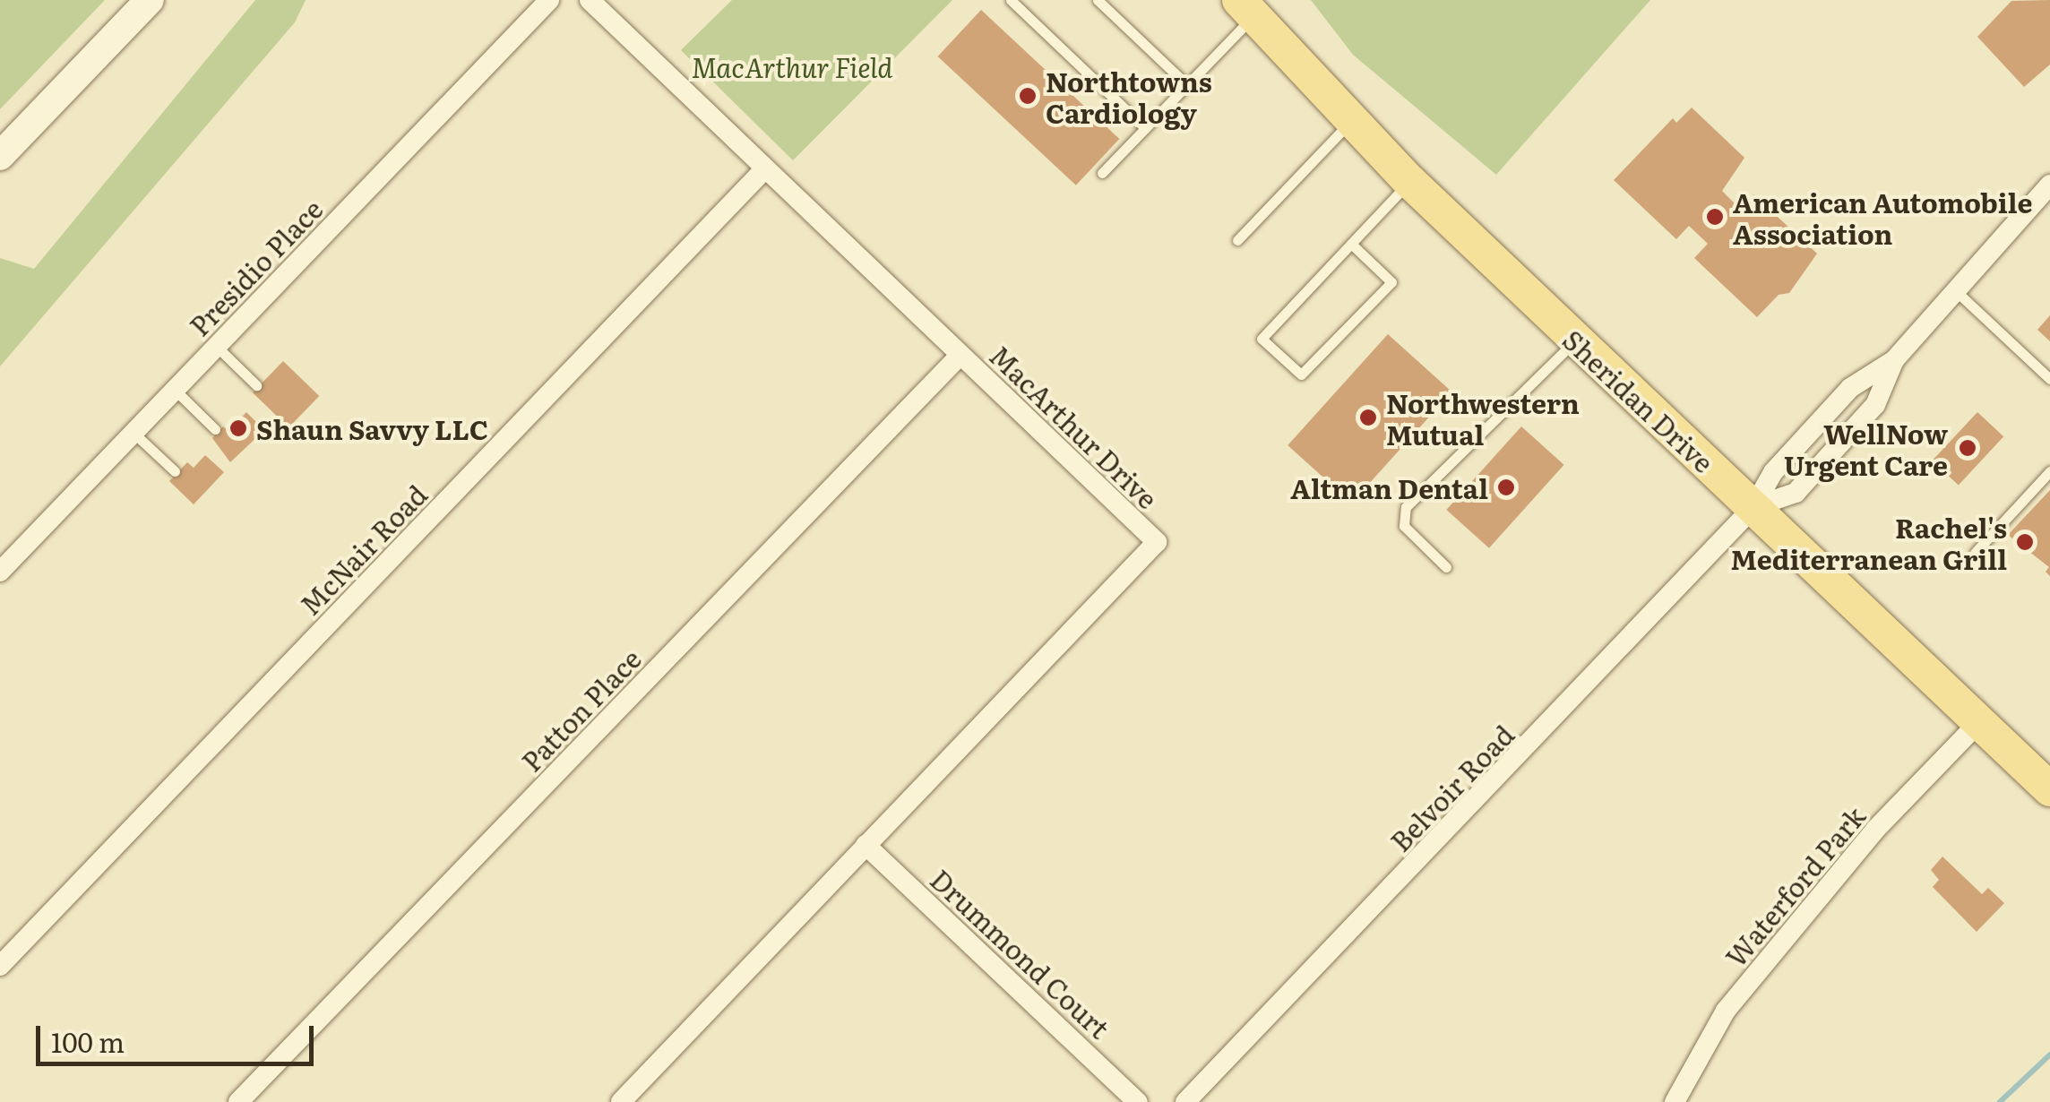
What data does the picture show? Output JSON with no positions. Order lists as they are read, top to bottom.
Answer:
{
  "streets": {
    "main road": ["Sheridan Drive"],
    "street": [
      "Presidio Place",
      "MacArthur Drive",
      "McNair Road",
      "Patton Place",
      "Belvoir Road",
      "Waterford Park",
      "Drummond Court"
    ]
  },
  "crossings": [
    ["Sheridan Drive", "Belvoir Road"],
    ["Sheridan Drive", "Waterford Park"],
    ["MacArthur Drive", "McNair Road"],
    ["MacArthur Drive", "Patton Place"],
    ["MacArthur Drive", "Drummond Court"]
  ],
  "parks": ["MacArthur Field"],
  "places": [
    "Northtowns Cardiology",
    "American Automobile Association",
    "Northwestern Mutual",
    "Shaun Savvy LLC",
    "WellNow Urgent Care",
    "Altman Dental",
    "Rachel's Mediterranean Grill"
  ],
  "scale_bar": "100 m"
}
